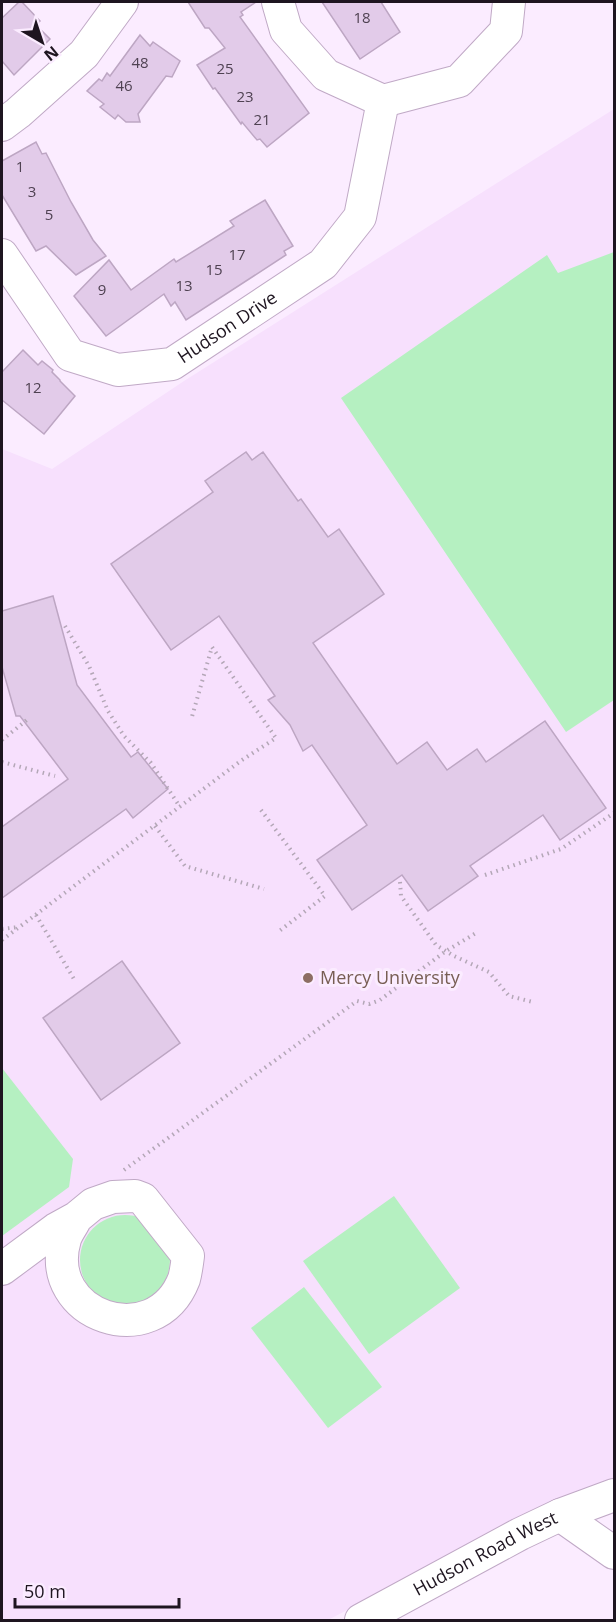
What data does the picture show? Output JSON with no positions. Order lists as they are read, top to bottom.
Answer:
{
  "streets": {
    "street": ["Hudson Drive", "Hudson Road West"]
  },
  "places": ["Mercy University"],
  "house_numbers": [
    "18",
    "48",
    "25",
    "46",
    "23",
    "21",
    "1",
    "3",
    "5",
    "17",
    "15",
    "13",
    "9",
    "12"
  ],
  "scale_bar": "50 m",
  "north": "bottom right"
}
